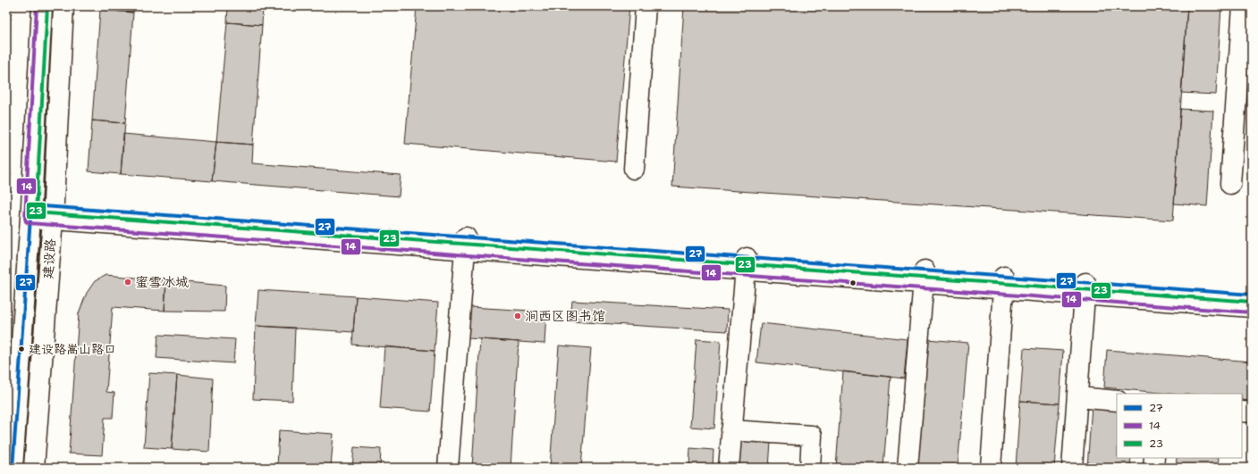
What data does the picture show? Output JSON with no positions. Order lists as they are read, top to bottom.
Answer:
{
  "streets": {
    "street": ["建设路"]
  },
  "places": ["蜜雪冰城", "涧西区图书馆", "建设路嵩山路口"],
  "lines": ["transit line 14", "transit line 23", "transit line 27"],
  "legend": ["27", "14", "23"]
}
